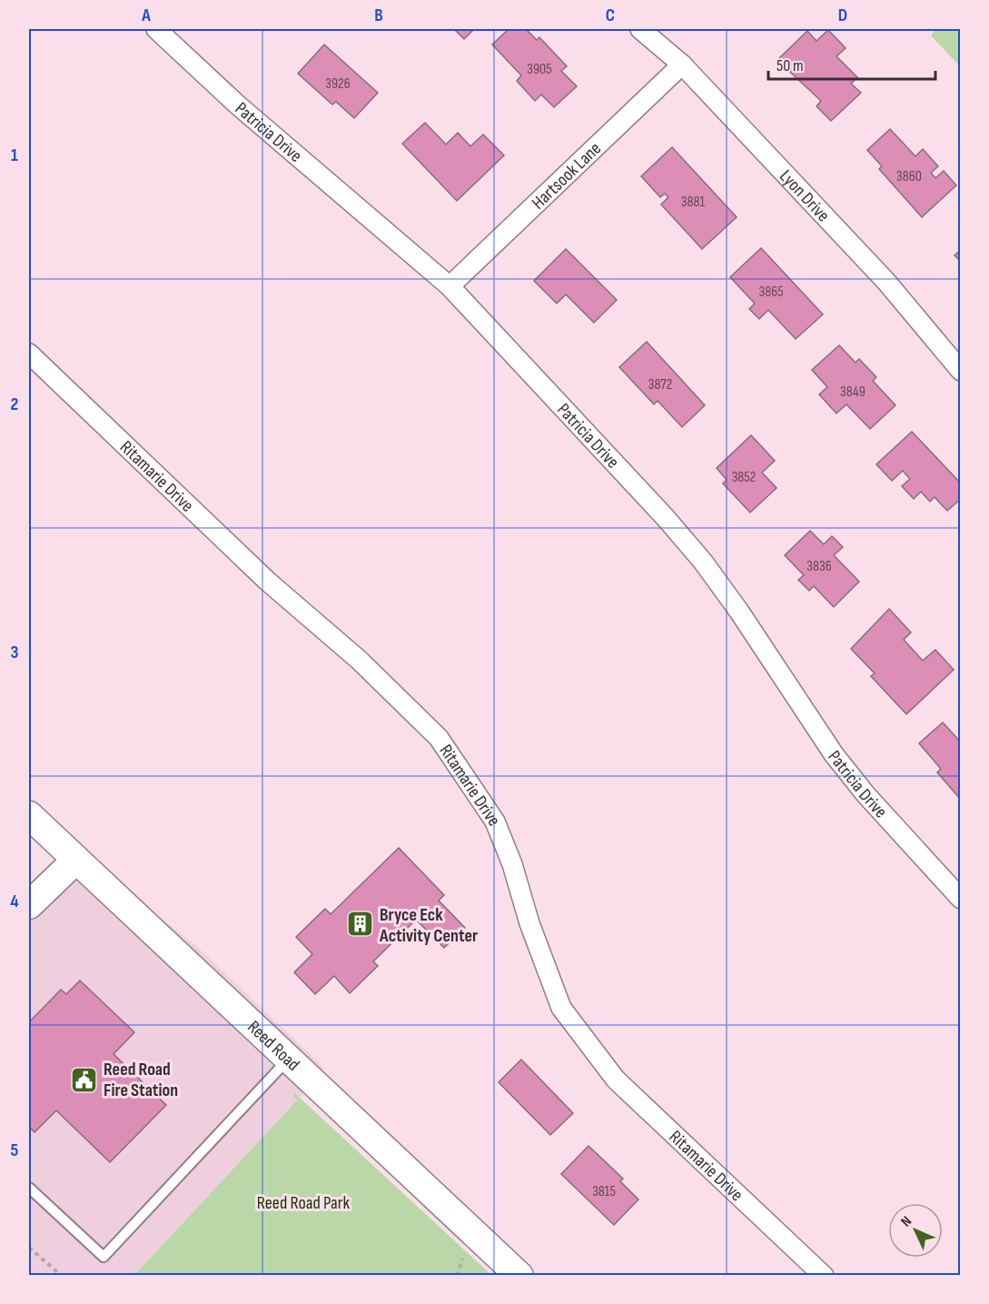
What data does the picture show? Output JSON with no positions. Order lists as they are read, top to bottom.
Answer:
{
  "streets": {
    "main road": ["Reed Road"],
    "street": [
      "Patricia Drive",
      "Hartsook Lane",
      "Lyon Drive",
      "Ritamarie Drive"
    ]
  },
  "crossings": [
    ["Patricia Drive", "Hartsook Lane"],
    ["Hartsook Lane", "Lyon Drive"]
  ],
  "parks": ["Reed Road Park"],
  "places": {
    "building": ["Bryce Eck Activity Center"],
    "public building": ["Reed Road Fire Station"]
  },
  "house_numbers": [
    "3905",
    "3926",
    "3860",
    "3881",
    "3865",
    "3872",
    "3849",
    "3852",
    "3836",
    "3815"
  ],
  "scale_bar": "50 m",
  "north": "top left",
  "grid": {
    "columns": [
      "A",
      "B",
      "C",
      "D"
    ],
    "rows": [
      "1",
      "2",
      "3",
      "4",
      "5"
    ]
  }
}
